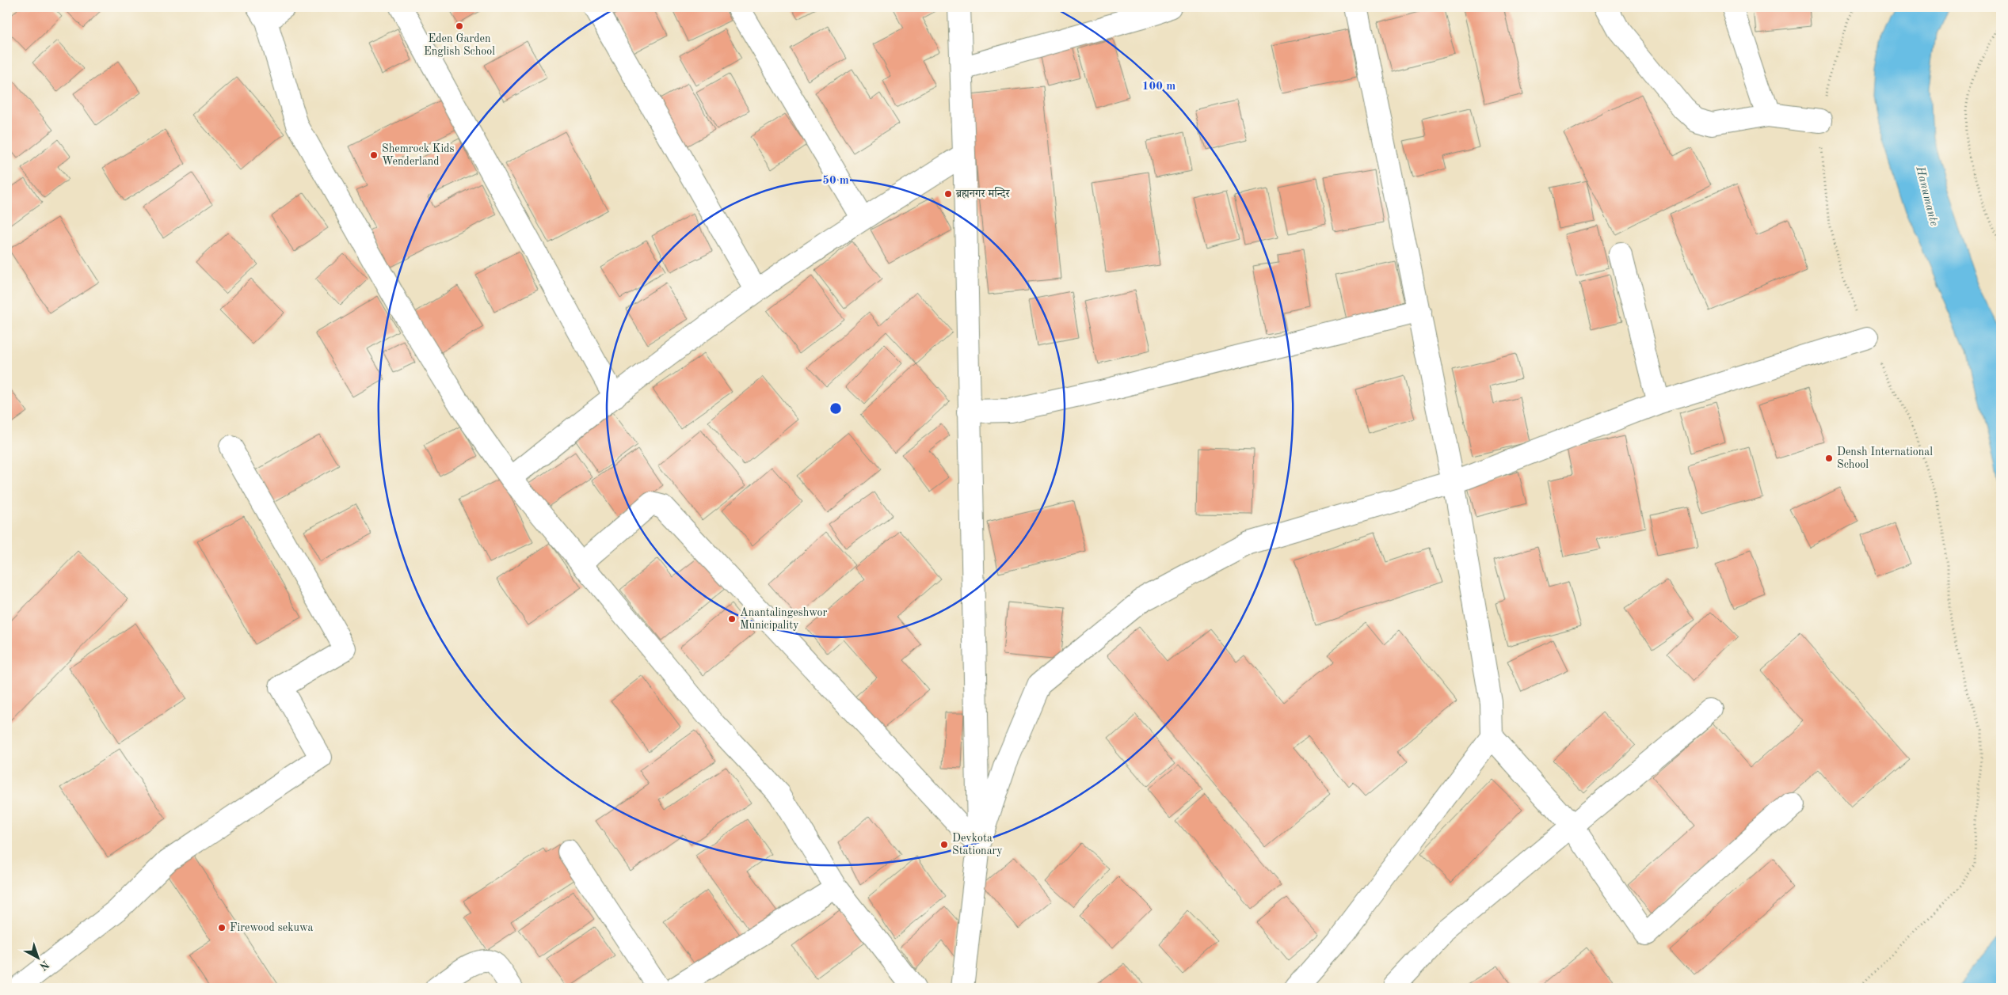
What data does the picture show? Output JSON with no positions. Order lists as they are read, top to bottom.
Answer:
{
  "water": ["Hanumante"],
  "places": [
    "Eden Garden English School",
    "Shemrock Kids Wenderland",
    "ब्रह्मनगर मन्दिर",
    "Densh International School",
    "Anantalingeshwor Municipality",
    "Devkota Stationary",
    "Firewood sekuwa"
  ],
  "north": "bottom right",
  "rings": ["100 m", "50 m"]
}
